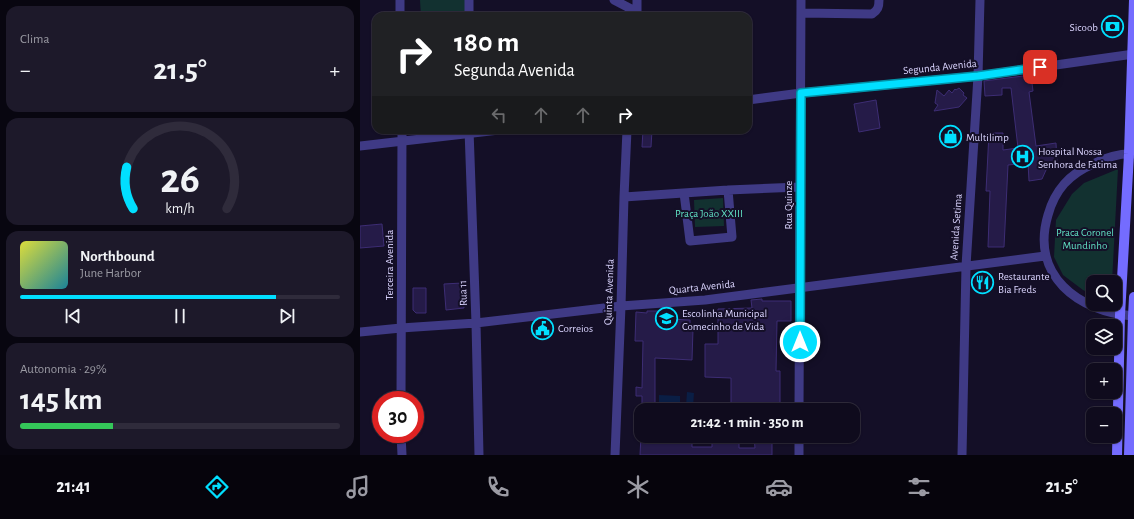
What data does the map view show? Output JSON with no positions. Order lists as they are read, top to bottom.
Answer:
{
  "streets": {
    "street": [
      "Segunda Avenida",
      "Rua Quinze",
      "Avenida Setima",
      "Terceira Avenida",
      "Quarta Avenida",
      "Quinta Avenida",
      "Rua 11"
    ]
  },
  "crossings": [
    ["Segunda Avenida", "Rua Quinze"],
    ["Segunda Avenida", "Avenida Setima"],
    ["Rua Quinze", "Quarta Avenida"],
    ["Avenida Setima", "Quarta Avenida"],
    ["Terceira Avenida", "Quarta Avenida"],
    ["Quarta Avenida", "Quinta Avenida"],
    ["Quarta Avenida", "Rua 11"]
  ],
  "parks": ["Praça João XXIII", "Praca Coronel Mundinho"],
  "places": {
    "bank": ["Sicoob"],
    "shop": ["Multilimp"],
    "hospital": ["Hospital Nossa Senhora de Fatima"],
    "restaurant": ["Restaurante Bia Freds"],
    "school or university": ["Escolinha Municipal Comecinho de Vida"],
    "public building": ["Correios"]
  },
  "page": {
    "tile": [
      "Clima",
      ["Autonomia · 29%", "145 km"]
    ],
    "turn": ["180 m", "Segunda Avenida"],
    "heat": ["−", "21.5°", "+"],
    "song": ["Northbound", "June Harbor"],
    "map_buttons": ["+", "−"],
    "limit": "30",
    "trip": "21:42 · 1 min · 350 m",
    "tabs": ["21:41", "21.5°"],
    "gauge": ["26", "km/h"]
  }
}
